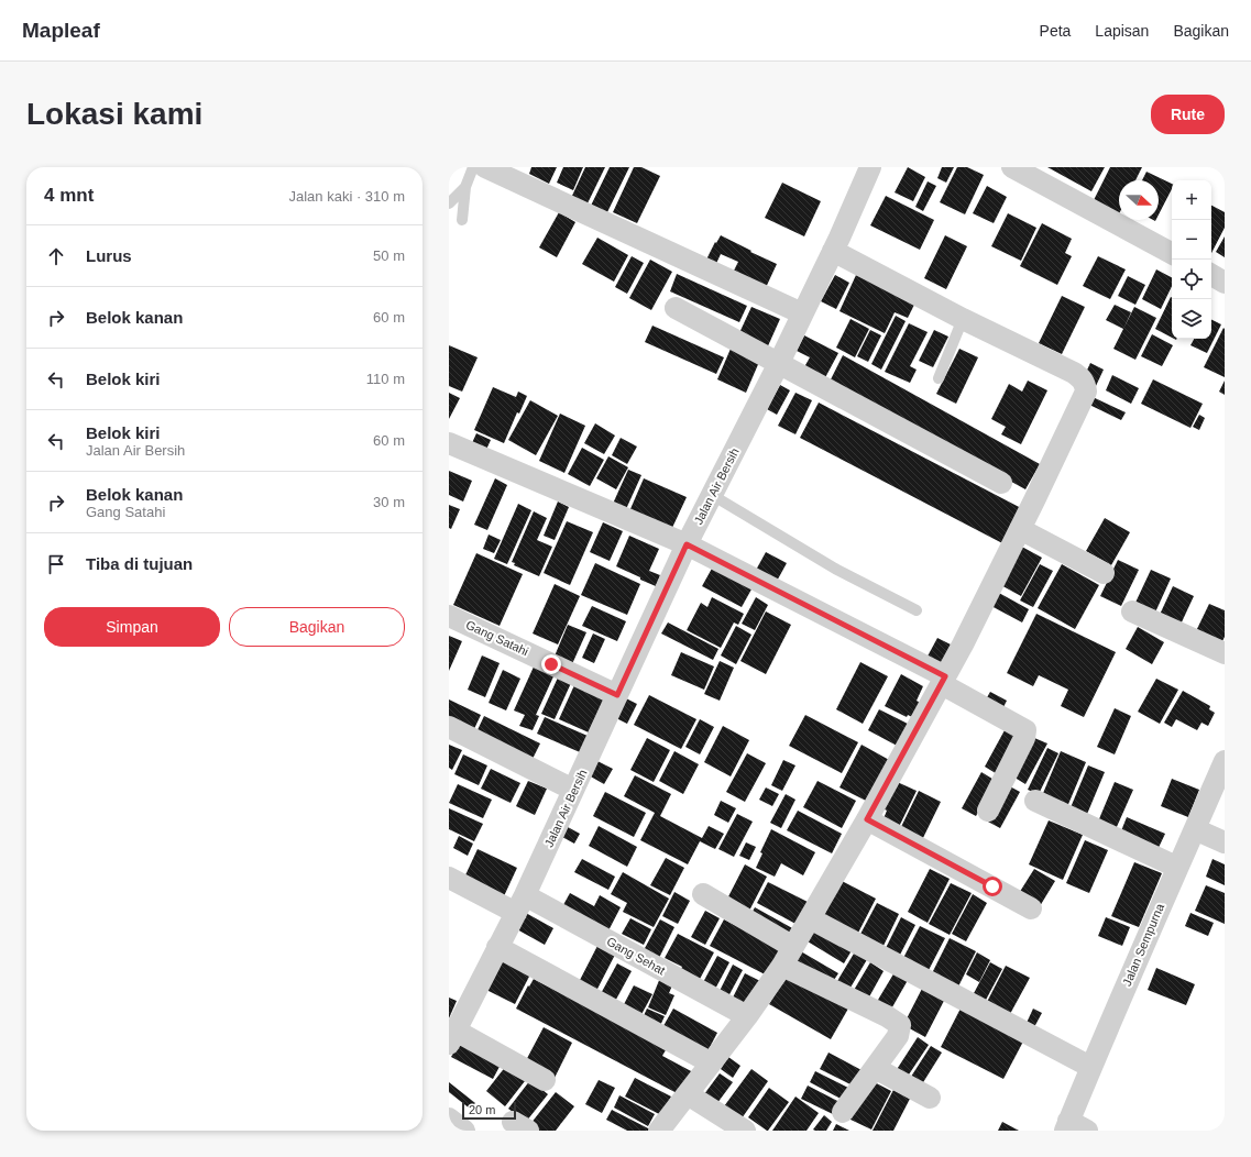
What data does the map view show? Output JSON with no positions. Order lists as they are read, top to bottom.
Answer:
{
  "streets": {
    "street": [
      "Jalan Air Bersih",
      "Gang Satahi",
      "Jalan Sempurna",
      "Gang Sehat"
    ]
  },
  "crossings": [
    ["Jalan Air Bersih", "Gang Satahi"],
    ["Jalan Air Bersih", "Gang Sehat"]
  ],
  "scale_bar": "20 m",
  "north": "right",
  "page": {
    "header": "Mapleaf",
    "nav": ["Peta", "Lapisan", "Bagikan"],
    "buttons": [
      "Rute",
      ["Simpan", "Bagikan"]
    ],
    "title": "Lokasi kami",
    "heading": ["4 mnt", "Jalan kaki · 310 m"],
    "map_buttons": ["+", "−"],
    "list": [
      ["Lurus", "50 m"],
      ["Belok kanan", "60 m"],
      ["Belok kiri", "110 m"],
      ["Belok kiri", "Jalan Air Bersih", "60 m"],
      ["Belok kanan", "Gang Satahi", "30 m"],
      "Tiba di tujuan"
    ],
    "scale": "20 m"
  }
}
